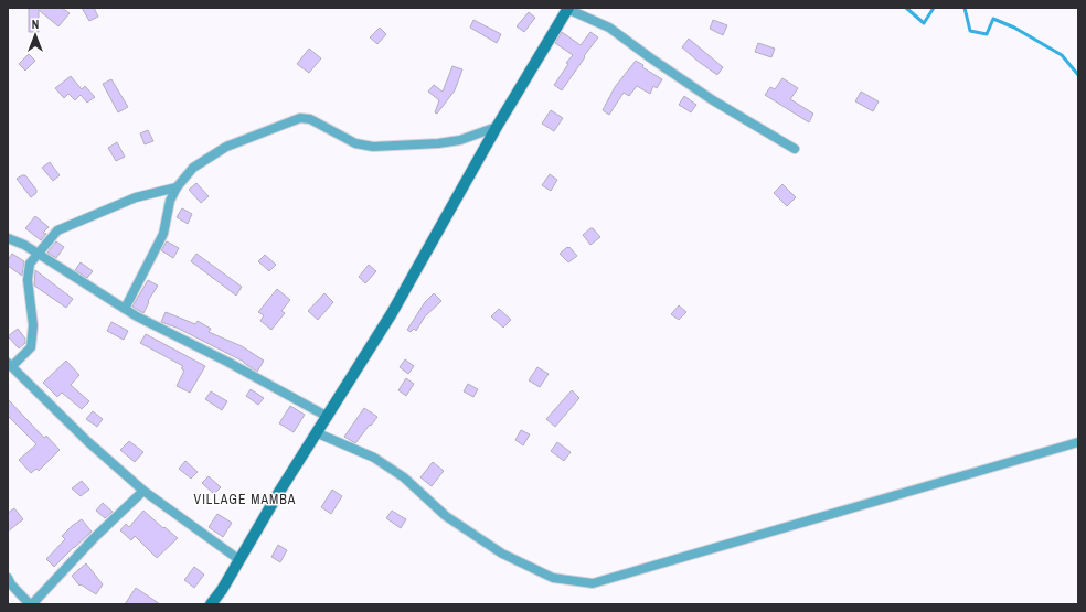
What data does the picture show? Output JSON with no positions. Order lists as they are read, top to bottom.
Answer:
{
  "districts": ["VILLAGE MAMBA"],
  "north": "top"
}
